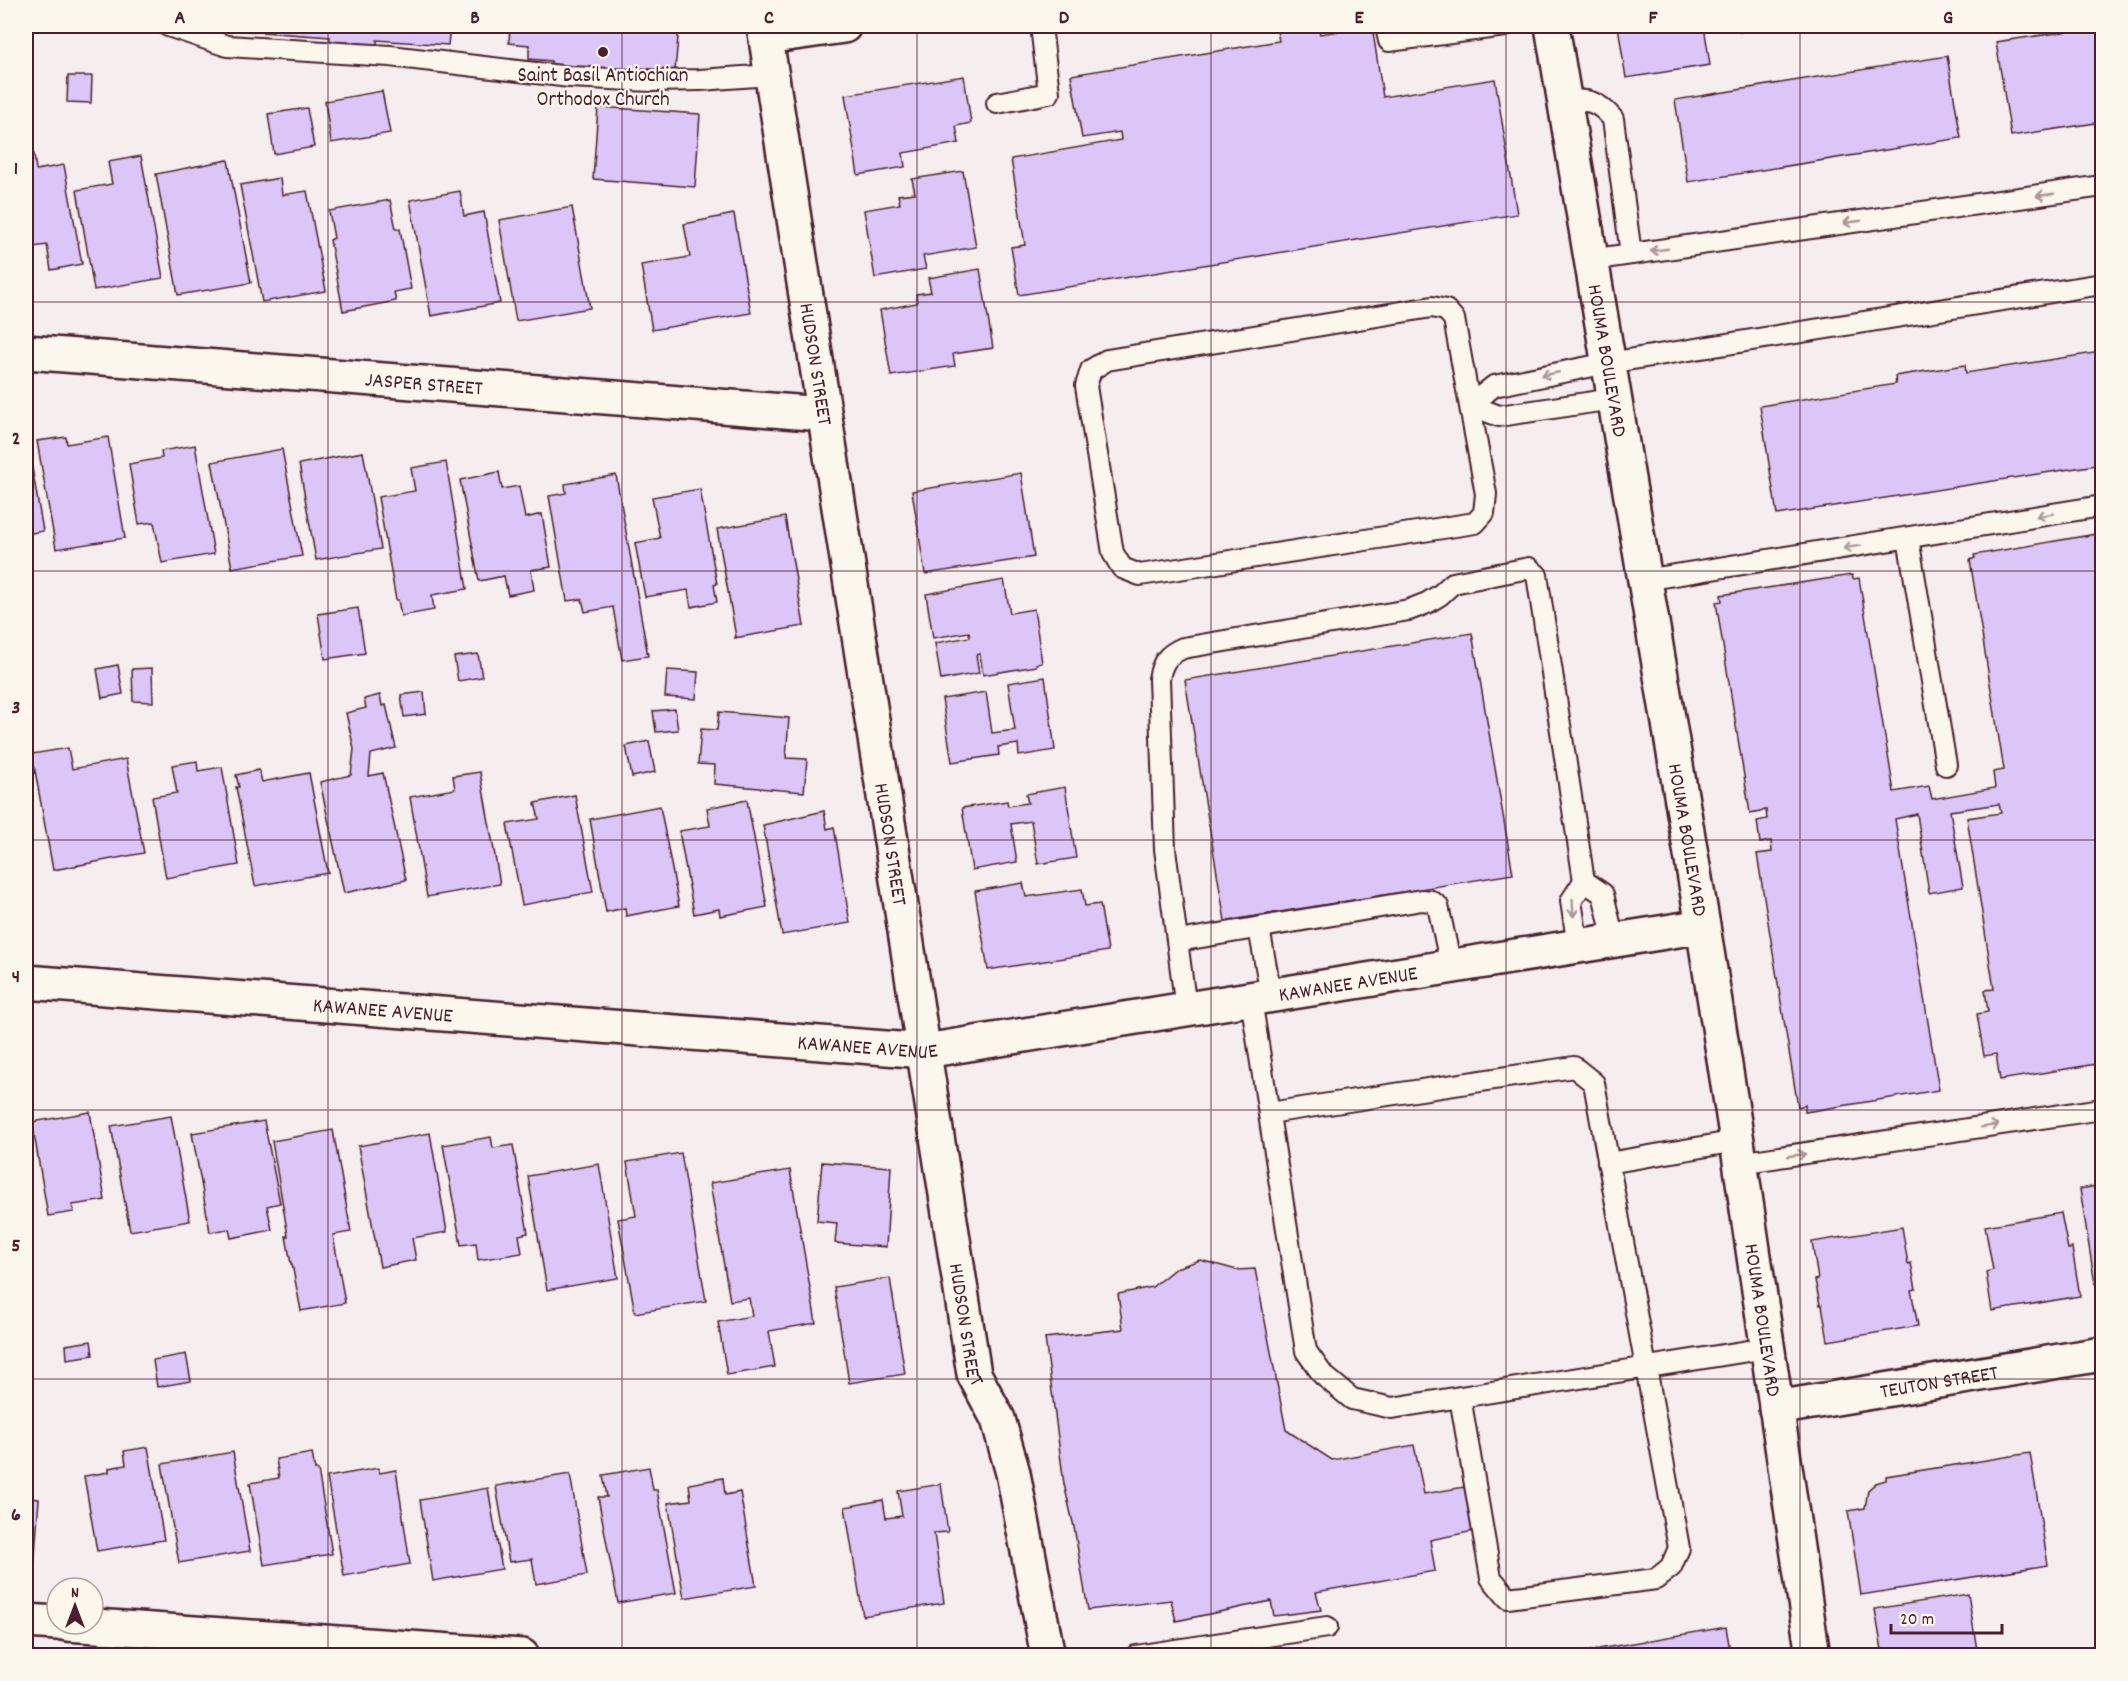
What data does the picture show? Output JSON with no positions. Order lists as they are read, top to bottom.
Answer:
{
  "streets": {
    "street": [
      "HOUMA BOULEVARD",
      "HUDSON STREET",
      "JASPER STREET",
      "KAWANEE AVENUE",
      "TEUTON STREET"
    ]
  },
  "crossings": [
    ["HOUMA BOULEVARD", "KAWANEE AVENUE"],
    ["HOUMA BOULEVARD", "TEUTON STREET"],
    ["HUDSON STREET", "JASPER STREET"],
    ["HUDSON STREET", "KAWANEE AVENUE"]
  ],
  "places": ["Saint Basil Antiochian Orthodox Church"],
  "scale_bar": "20 m",
  "north": "top",
  "grid": {
    "columns": [
      "A",
      "B",
      "C",
      "D",
      "E",
      "F",
      "G"
    ],
    "rows": [
      "1",
      "2",
      "3",
      "4",
      "5",
      "6"
    ]
  }
}
